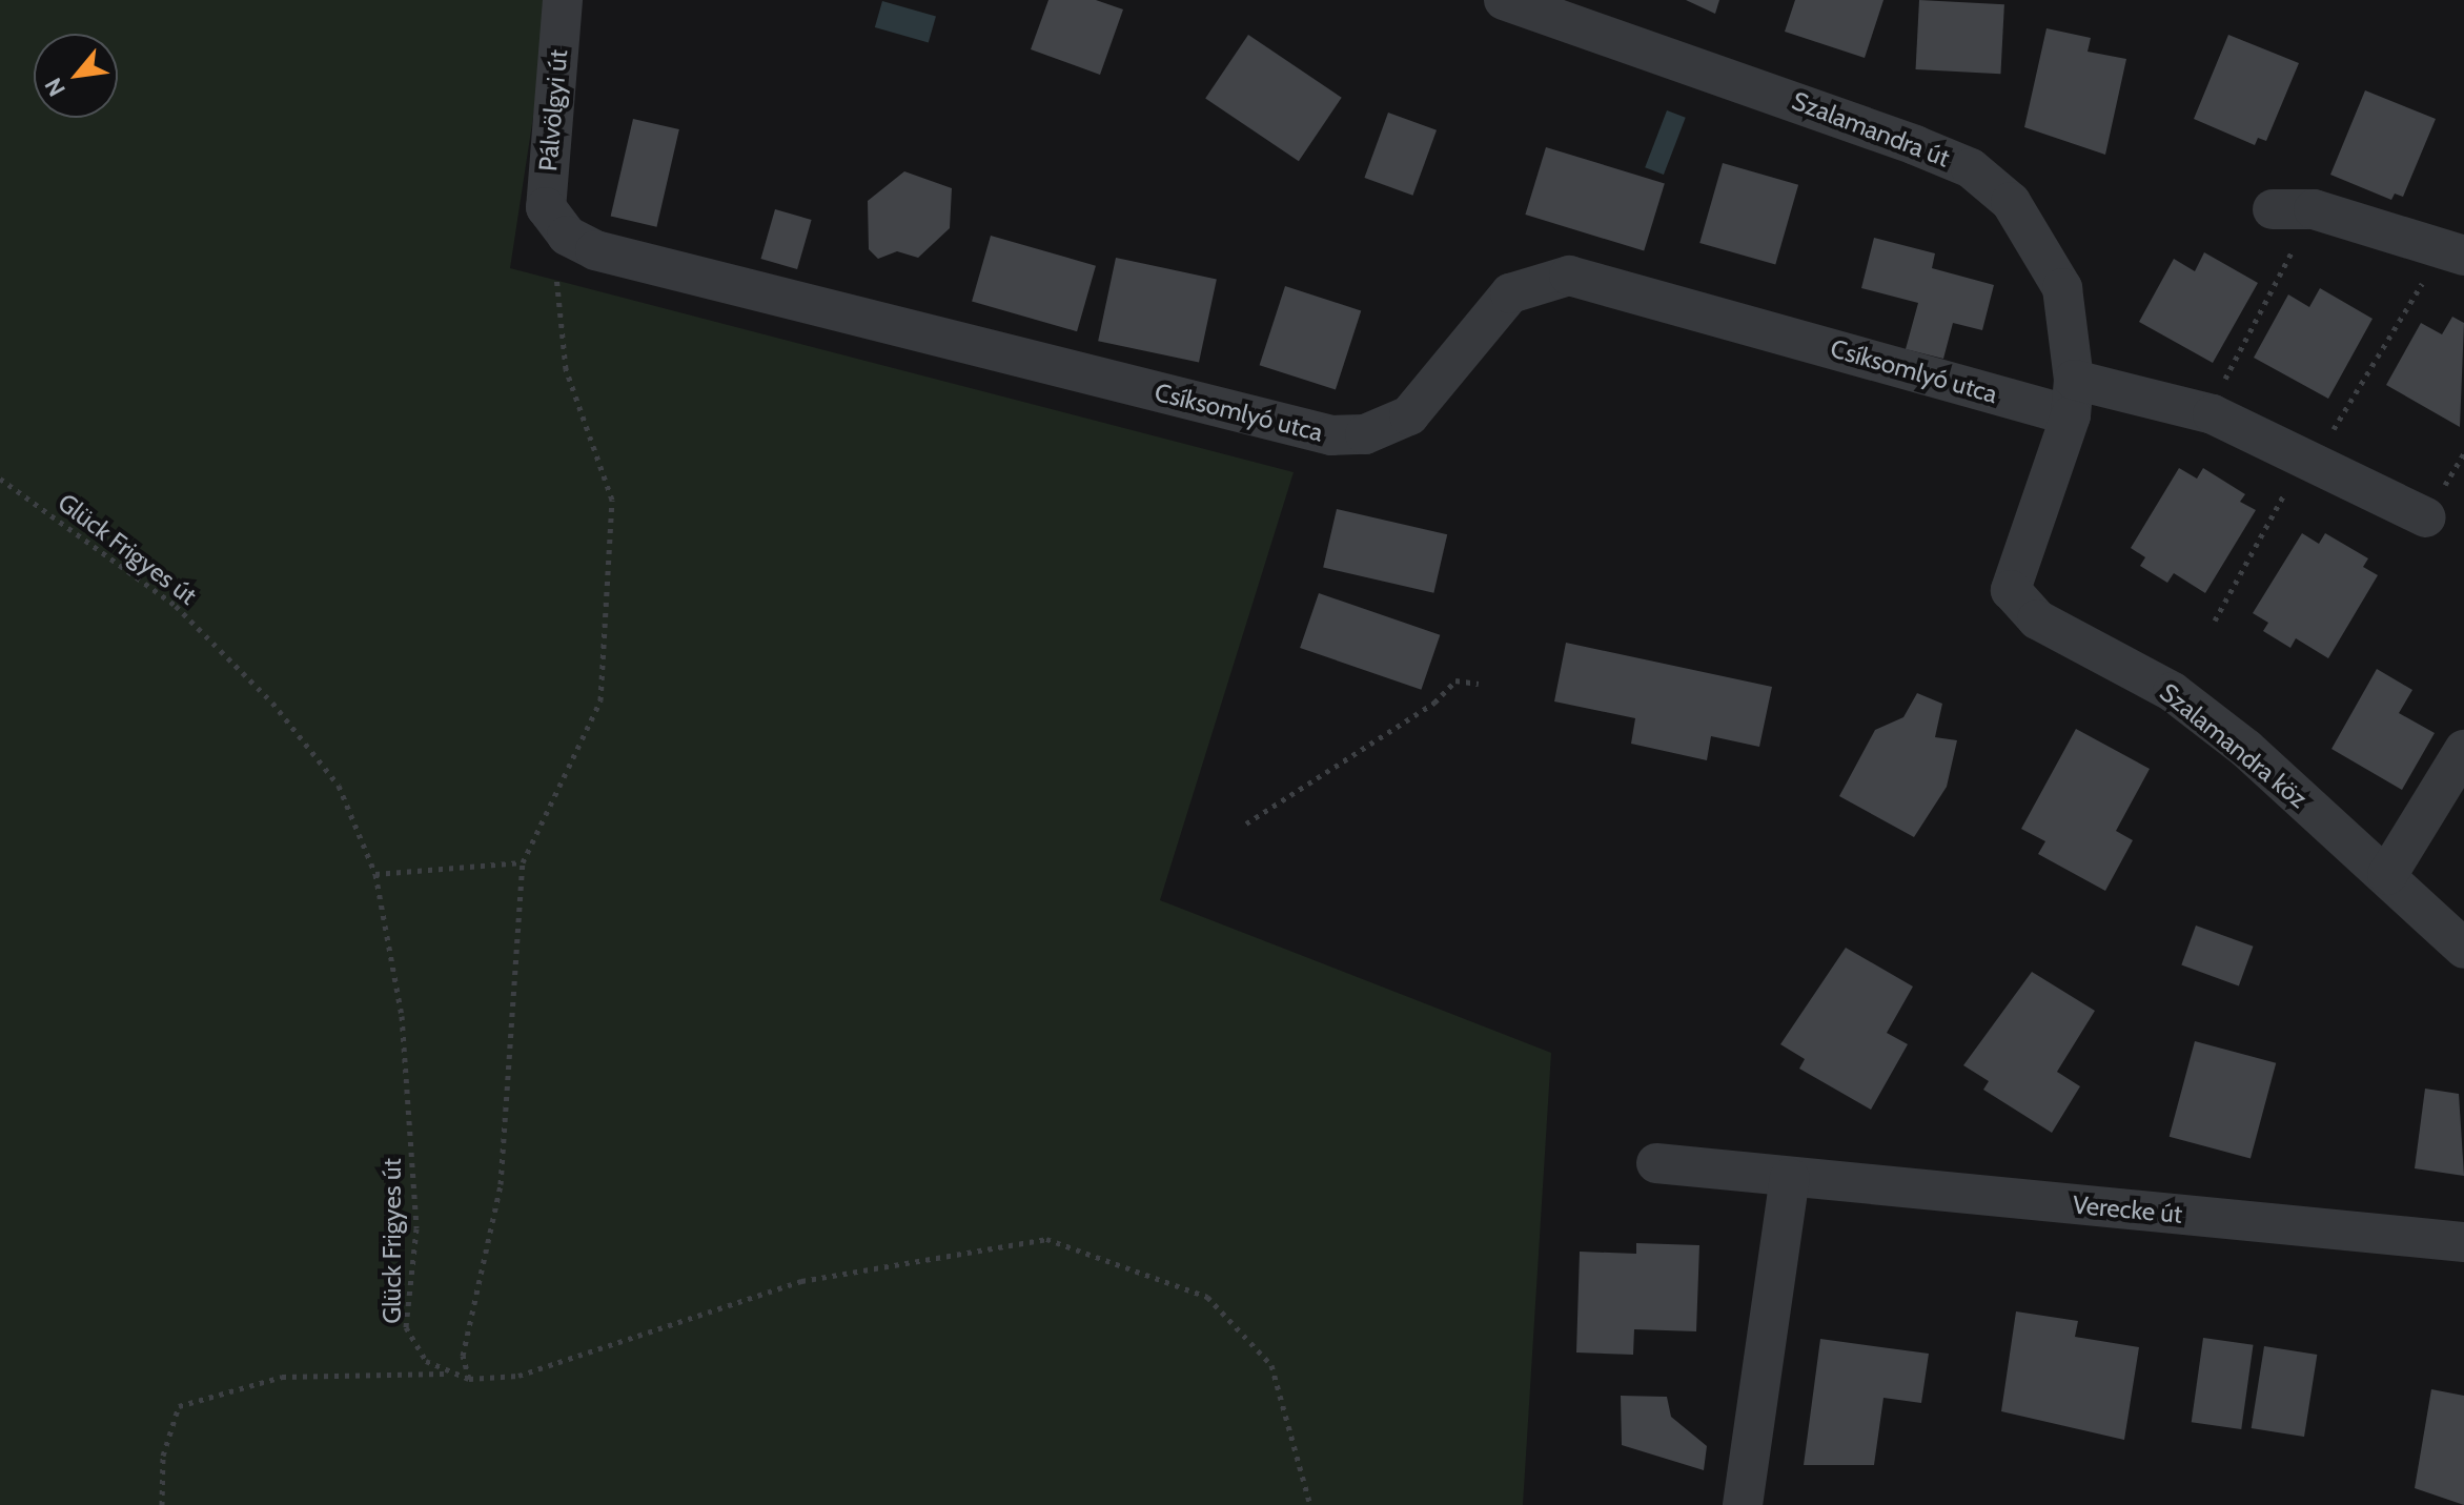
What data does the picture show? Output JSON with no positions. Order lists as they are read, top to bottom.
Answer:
{
  "streets": {
    "street": [
      "Pálvölgyi út",
      "Szalamandra út",
      "Csíksomlyó utca",
      "Szalamandra köz",
      "Verecke út"
    ],
    "path": ["Glück Frigyes út"]
  },
  "crossings": [
    ["Pálvölgyi út", "Csíksomlyó utca"],
    ["Szalamandra út", "Csíksomlyó utca"],
    ["Szalamandra út", "Szalamandra köz"],
    ["Csíksomlyó utca", "Szalamandra köz"]
  ],
  "north": "bottom left"
}
